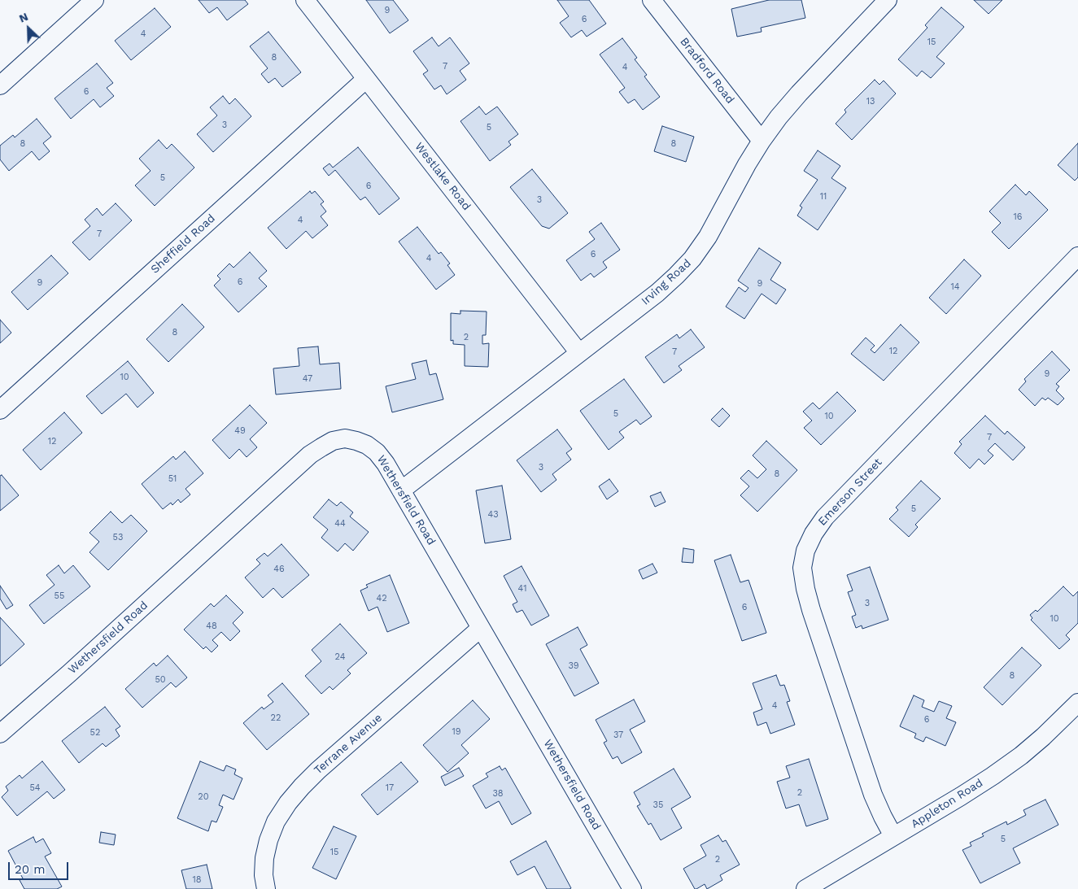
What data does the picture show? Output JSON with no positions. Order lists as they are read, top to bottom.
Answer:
{
  "streets": {
    "street": [
      "Bradford Road",
      "Westlake Road",
      "Sheffield Road",
      "Irving Road",
      "Emerson Street",
      "Wethersfield Road",
      "Terrane Avenue",
      "Appleton Road"
    ]
  },
  "crossings": [
    ["Bradford Road", "Irving Road"],
    ["Westlake Road", "Sheffield Road"],
    ["Westlake Road", "Irving Road"],
    ["Irving Road", "Wethersfield Road"],
    ["Emerson Street", "Appleton Road"],
    ["Wethersfield Road", "Terrane Avenue"]
  ],
  "house_numbers": [
    "9",
    "6",
    "4",
    "15",
    "8",
    "7",
    "4",
    "6",
    "13",
    "3",
    "5",
    "8",
    "8",
    "5",
    "6",
    "11",
    "3",
    "16",
    "4",
    "7",
    "6",
    "4",
    "6",
    "9",
    "9",
    "14",
    "8",
    "2",
    "12",
    "7",
    "9",
    "10",
    "47",
    "5",
    "10",
    "49",
    "7",
    "12",
    "3",
    "8",
    "51",
    "5",
    "43",
    "44",
    "53",
    "46",
    "41",
    "55",
    "42",
    "3",
    "6",
    "10",
    "48",
    "24",
    "39",
    "8",
    "50",
    "4",
    "22",
    "6",
    "19",
    "52",
    "37",
    "54",
    "17",
    "2",
    "38",
    "20",
    "35",
    "5",
    "15",
    "2",
    "18"
  ],
  "scale_bar": "20 m",
  "north": "top left"
}
